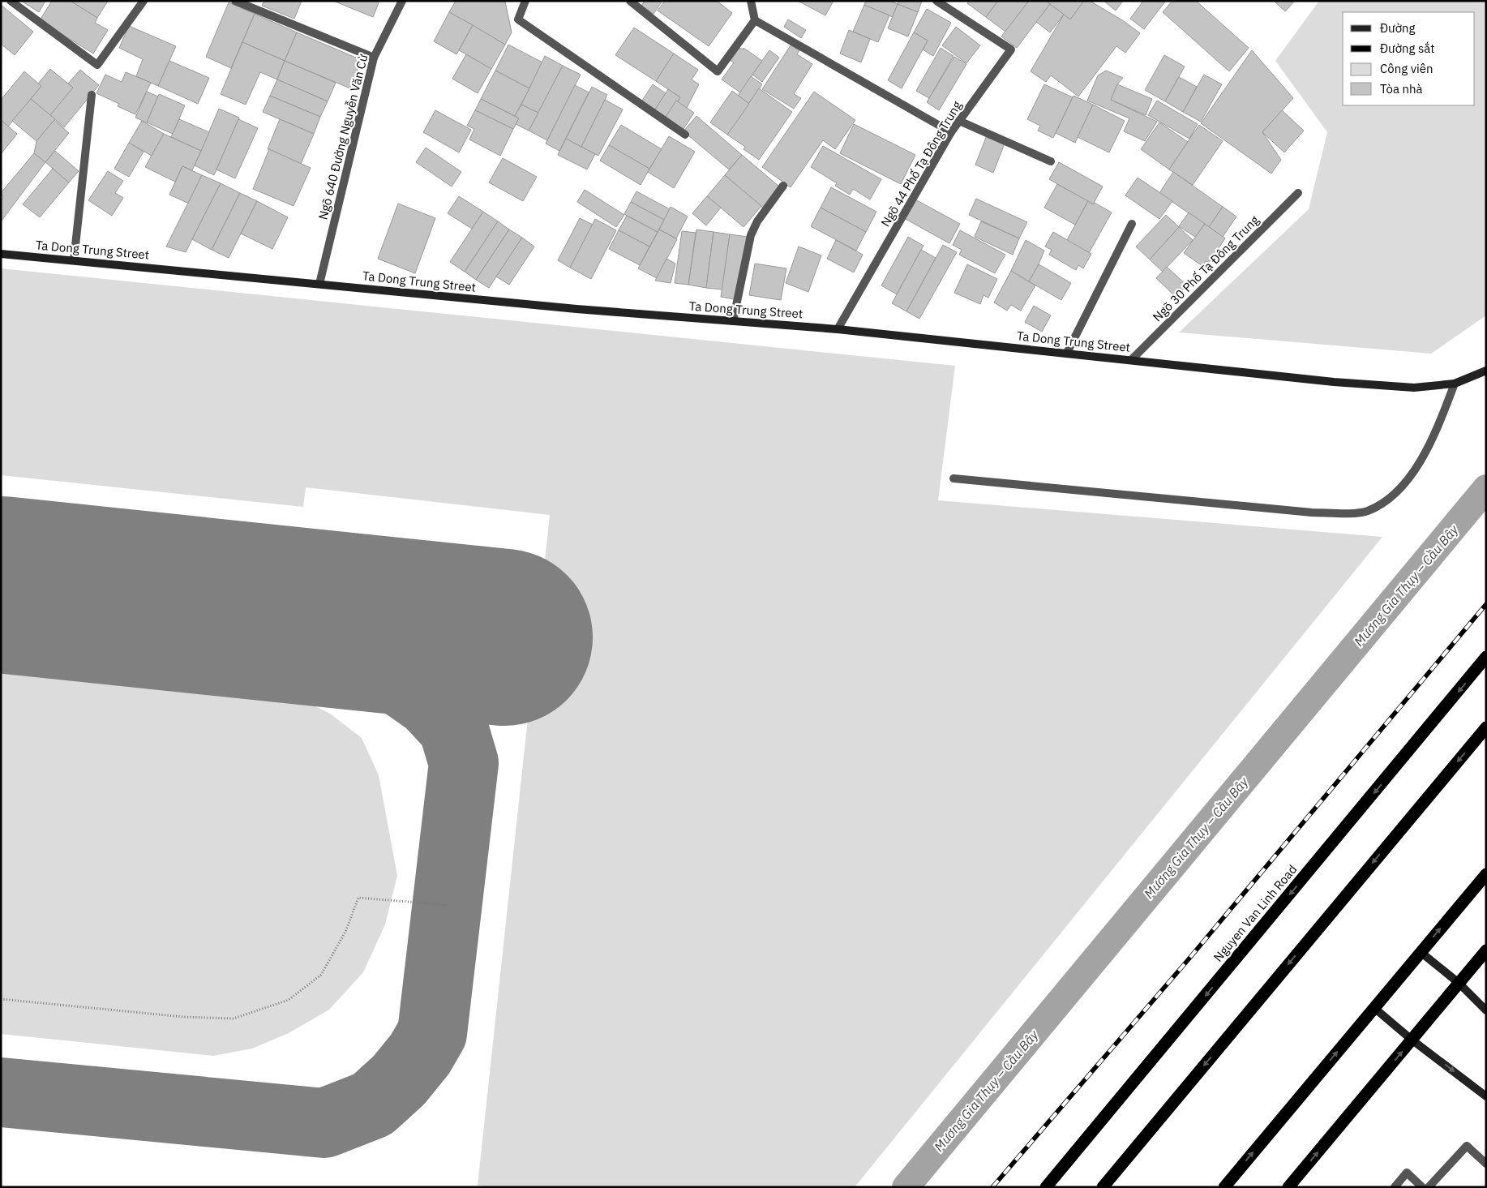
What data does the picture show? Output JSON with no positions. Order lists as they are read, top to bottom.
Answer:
{
  "streets": {
    "highway": ["Nguyen Van Linh Road"],
    "street": [
      "Ngõ 640 Đường Nguyễn Văn Cừ",
      "Ngõ 44 Phố Tạ Đông Trung",
      "Ta Dong Trung Street",
      "Ngõ 30 Phố Tạ Đông Trung"
    ]
  },
  "crossings": [
    ["Ngõ 640 Đường Nguyễn Văn Cừ", "Ta Dong Trung Street"],
    ["Ngõ 44 Phố Tạ Đông Trung", "Ta Dong Trung Street"],
    ["Ta Dong Trung Street", "Ngõ 30 Phố Tạ Đông Trung"]
  ],
  "water": ["Mương Gia Thụy – Cầu Bây"],
  "legend": [
    "Đường",
    "Đường sắt",
    "Công viên",
    "Tòa nhà"
  ]
}
